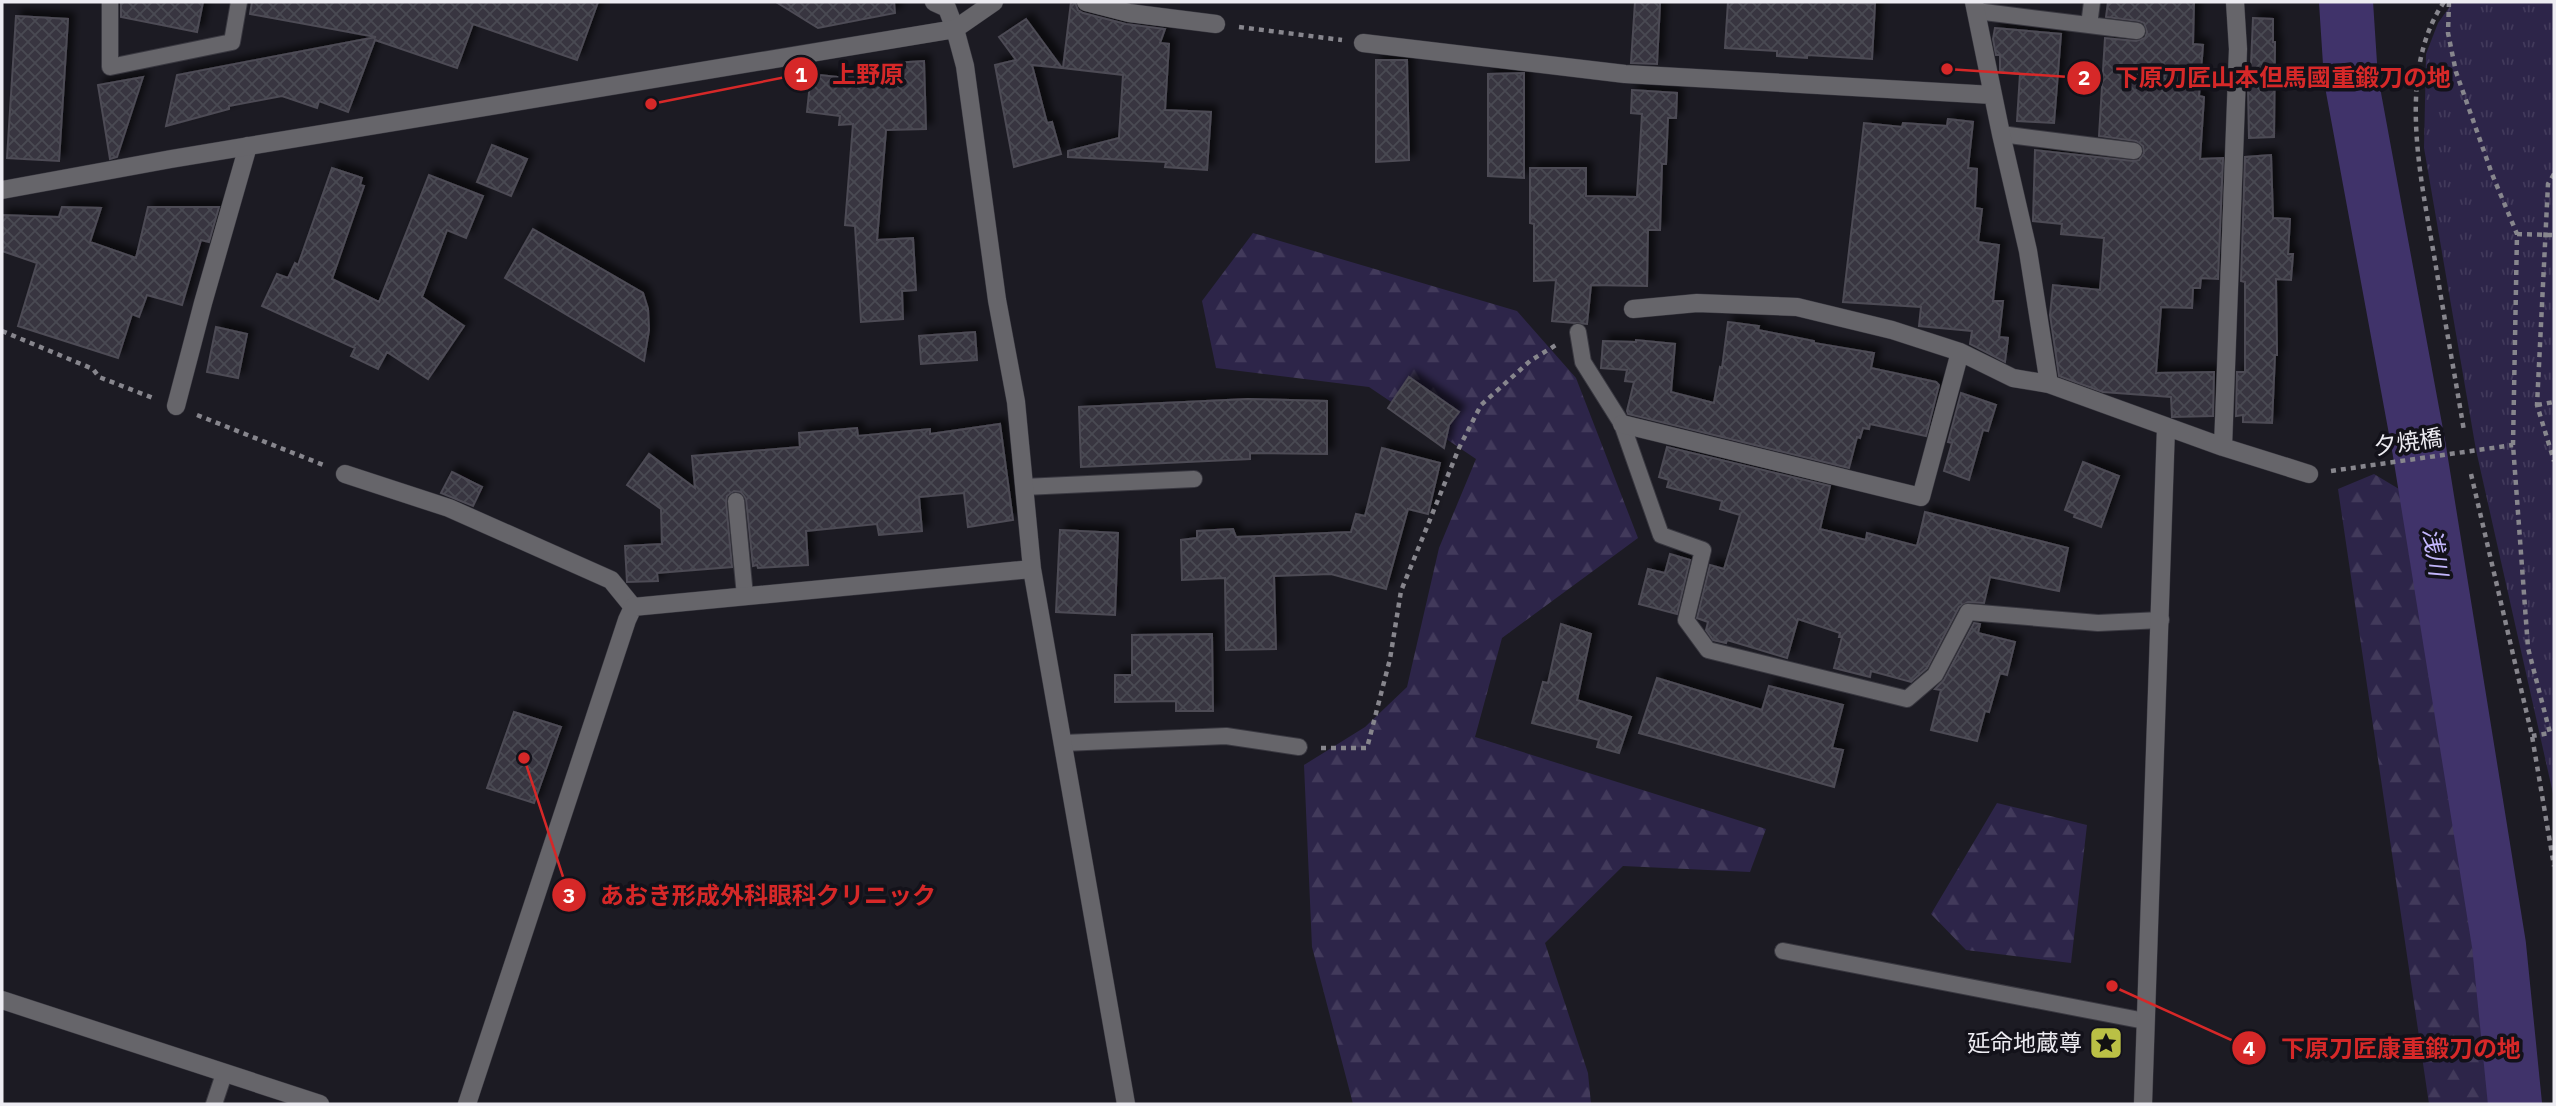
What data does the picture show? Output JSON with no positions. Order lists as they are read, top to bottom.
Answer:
{
  "streets": {
    "path": ["夕焼橋"]
  },
  "water": ["浅川"],
  "places": {
    "other": [
      "下原刀匠山本但馬國重鍛刀の地",
      "上野原",
      "あおき形成外科眼科クリニック",
      "下原刀匠康重鍛刀の地"
    ],
    "place": ["延命地蔵尊"]
  }
}
